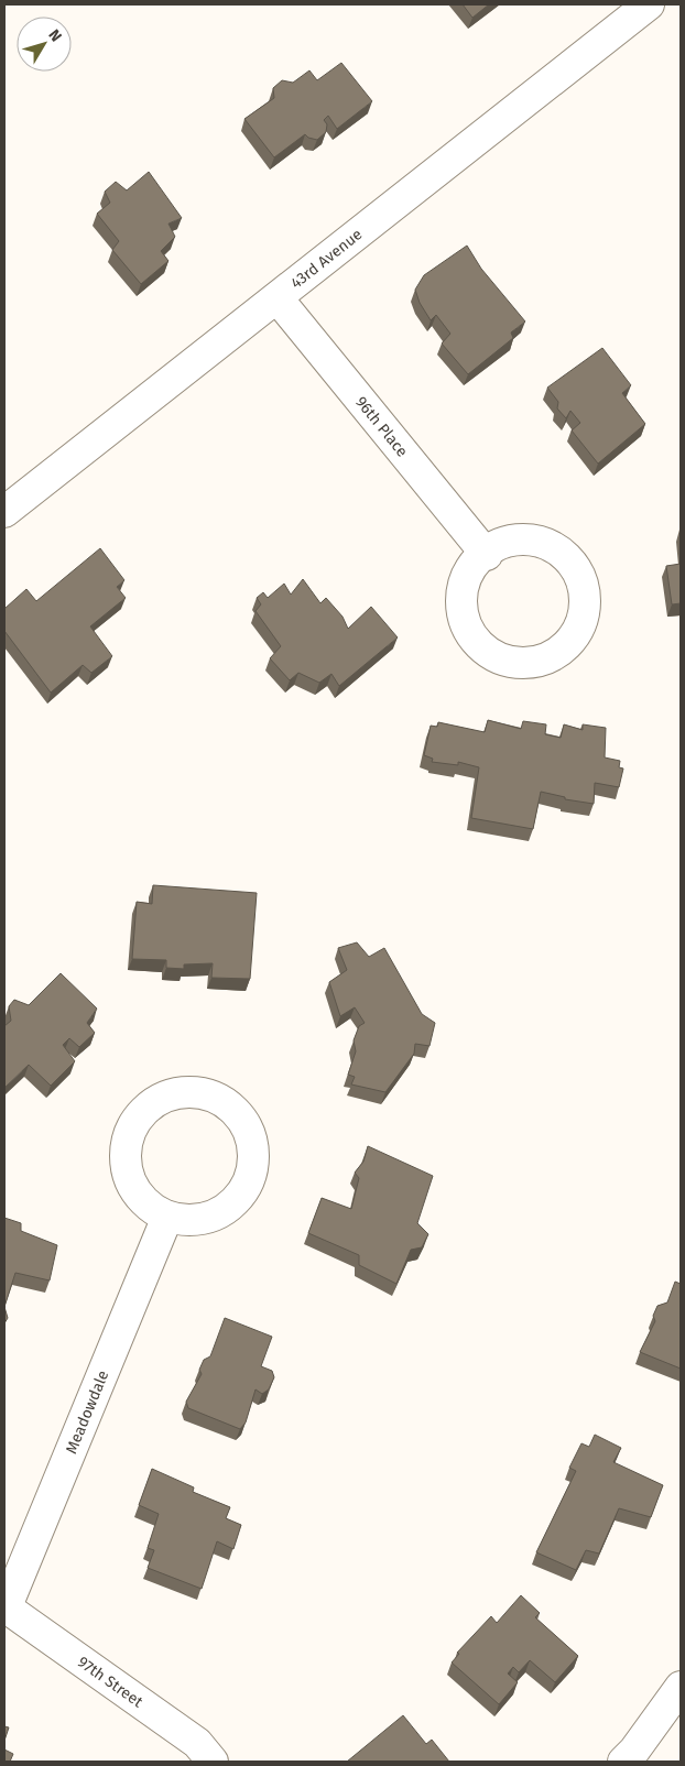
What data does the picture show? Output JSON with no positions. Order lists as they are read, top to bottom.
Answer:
{
  "streets": {
    "street": [
      "43rd Avenue",
      "96th Place",
      "Meadowdale",
      "97th Street"
    ]
  },
  "crossings": [
    ["43rd Avenue", "96th Place"],
    ["Meadowdale", "97th Street"]
  ],
  "north": "top right"
}
